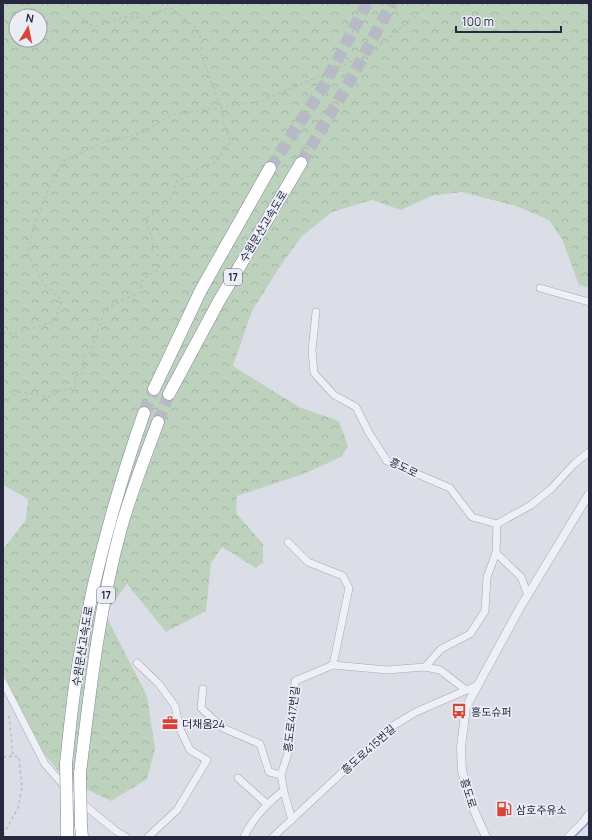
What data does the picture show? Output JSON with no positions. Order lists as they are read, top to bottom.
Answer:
{
  "streets": {
    "highway": ["수원문산고속도로", "17"],
    "street": ["흥도로", "흥도로417번길", "흥도로415번길"]
  },
  "crossings": [
    ["흥도로", "흥도로415번길"],
    ["흥도로417번길", "흥도로415번길"]
  ],
  "places": {
    "bus stop": ["흥도슈퍼"],
    "office": ["더채움24"],
    "fuel station": ["삼호주유소"]
  },
  "scale_bar": "100 m",
  "north": "top"
}
